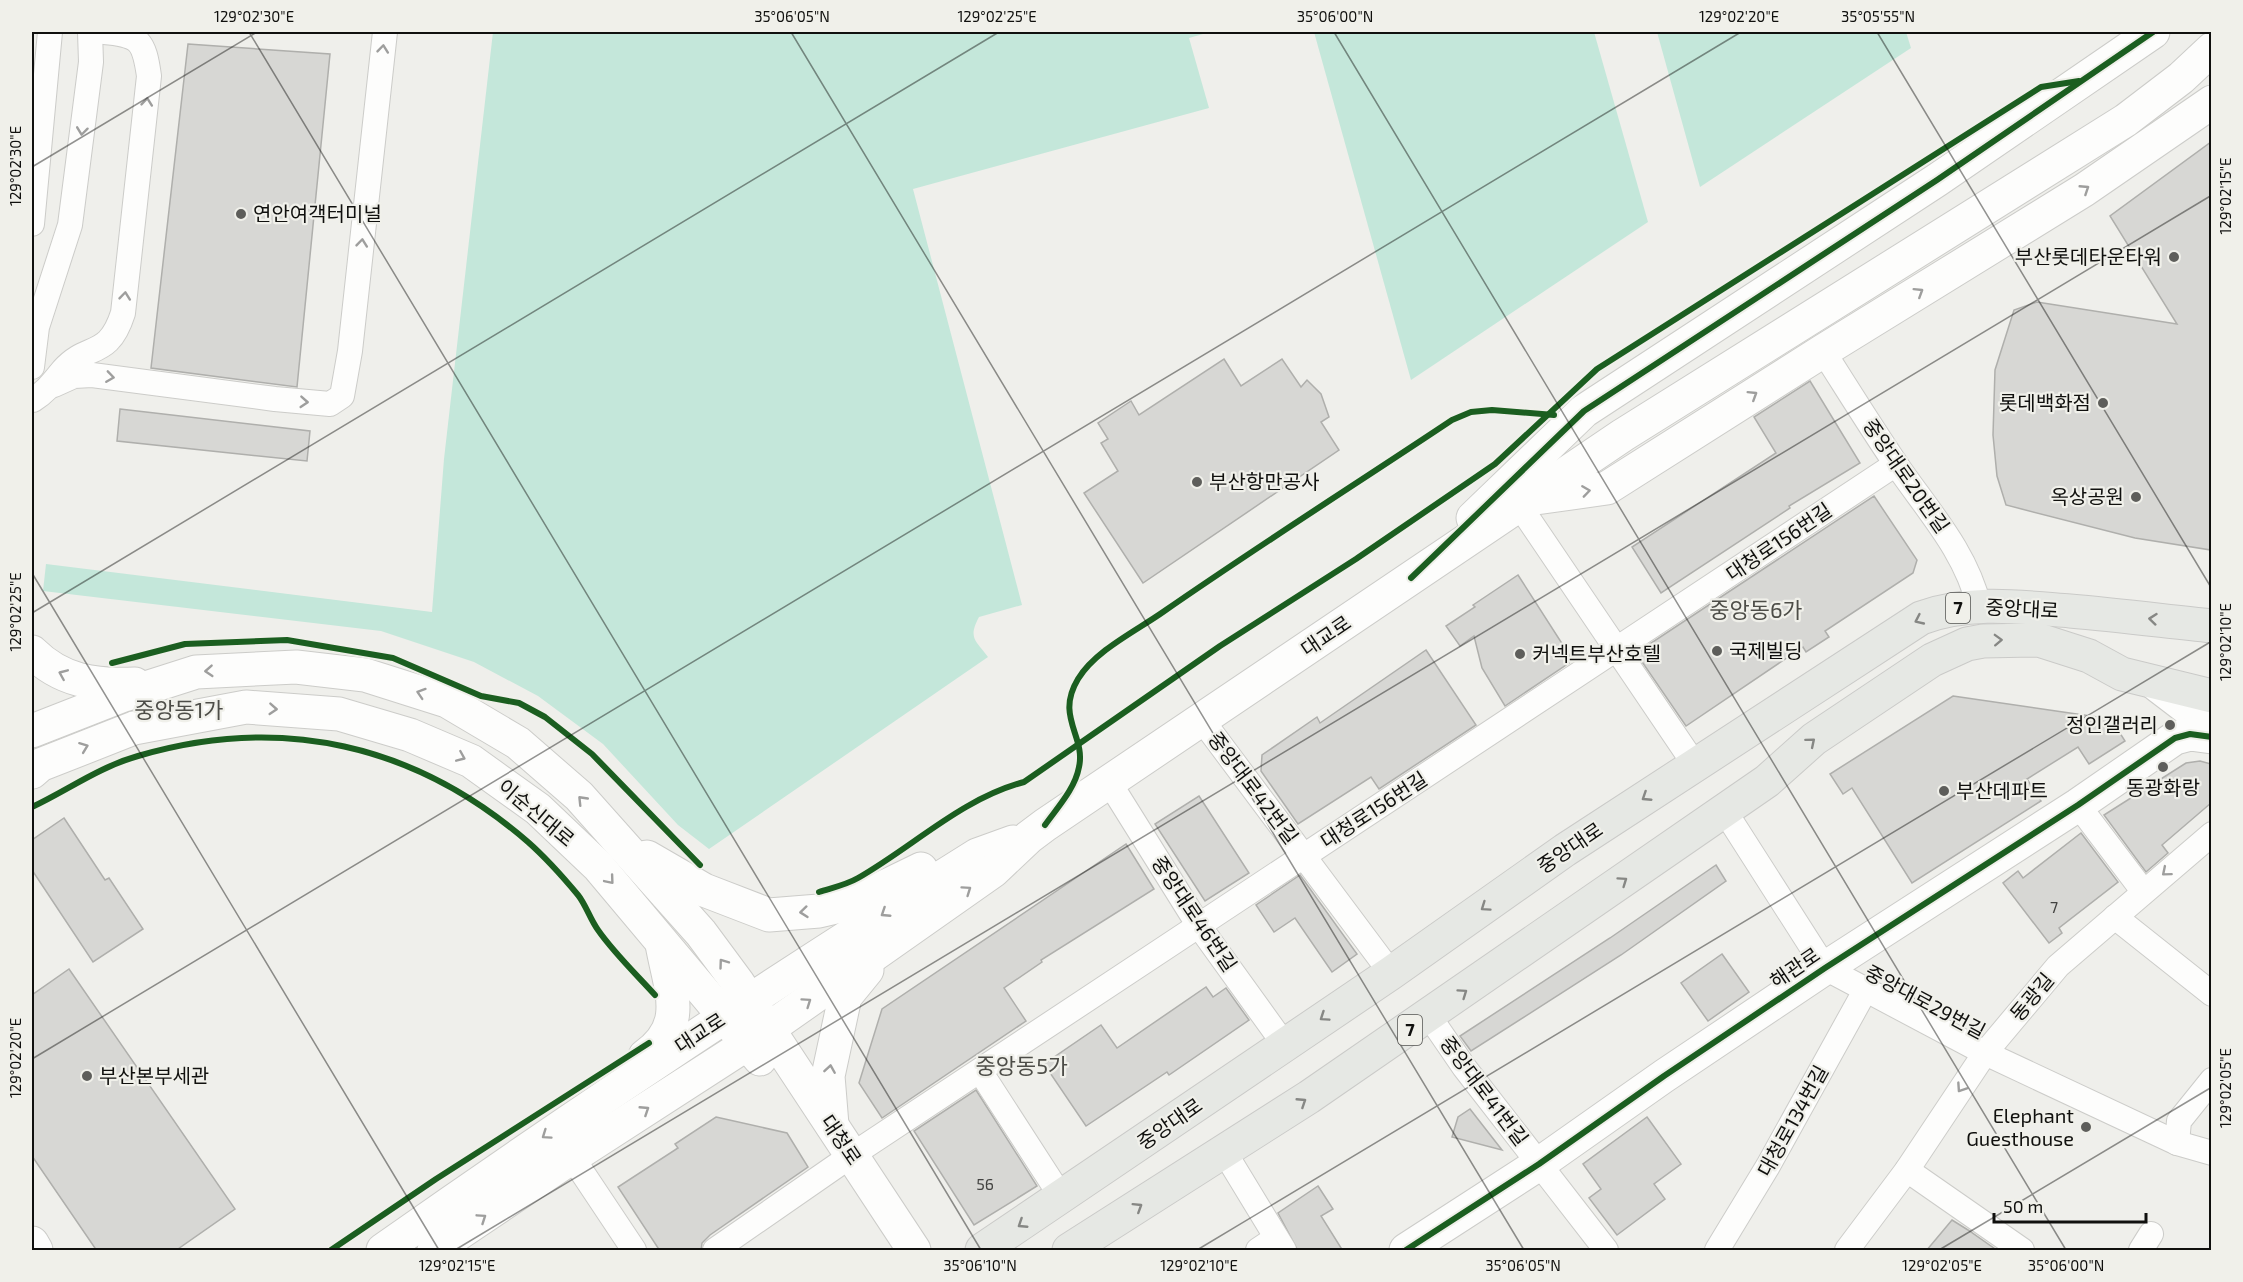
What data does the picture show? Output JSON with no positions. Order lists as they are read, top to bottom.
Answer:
{
  "streets": {
    "main road": ["7", "중앙대로"],
    "street": [
      "중앙대로20번길",
      "대청로156번길",
      "대교로",
      "중앙대로42번길",
      "이순신대로",
      "중앙대로46번길",
      "해관로",
      "동광길",
      "중앙대로29번길",
      "중앙대로41번길",
      "대청로134번길",
      "대청로"
    ]
  },
  "crossings": [
    ["중앙대로20번길", "대청로156번길"],
    ["중앙대로20번길", "중앙대로"],
    ["대청로156번길", "중앙대로42번길"],
    ["대청로156번길", "이순신대로"],
    ["대청로156번길", "중앙대로46번길"],
    ["대청로156번길", "대청로"],
    ["중앙대로", "중앙대로42번길"],
    ["중앙대로", "중앙대로46번길"],
    ["중앙대로", "중앙대로41번길"],
    ["대교로", "중앙대로42번길"],
    ["대교로", "이순신대로"],
    ["대교로", "중앙대로46번길"],
    ["대교로", "대청로"],
    ["이순신대로", "대청로"],
    ["해관로", "중앙대로29번길"],
    ["해관로", "중앙대로41번길"],
    ["동광길", "중앙대로29번길"],
    ["중앙대로29번길", "대청로134번길"]
  ],
  "one_way": ["동광길"],
  "districts": ["중앙동6가", "중앙동1가", "중앙동5가"],
  "places": [
    "연안여객터미널",
    "부산롯데타운타워",
    "롯데백화점",
    "부산항만공사",
    "옥상공원",
    "국제빌딩",
    "커넥트부산호텔",
    "정인갤러리",
    "동광화랑",
    "부산데파트",
    "부산본부세관",
    "Elephant Guesthouse"
  ],
  "house_numbers": ["7", "56"],
  "scale_bar": "50 m",
  "coordinates": [
    "129°02'30\"E",
    "35°06'05\"N",
    "129°02'25\"E",
    "35°06'00\"N",
    "129°02'20\"E",
    "35°05'55\"N",
    "129°02'15\"E",
    "129°02'10\"E",
    "129°02'05\"E",
    "35°06'10\"N"
  ]
}
